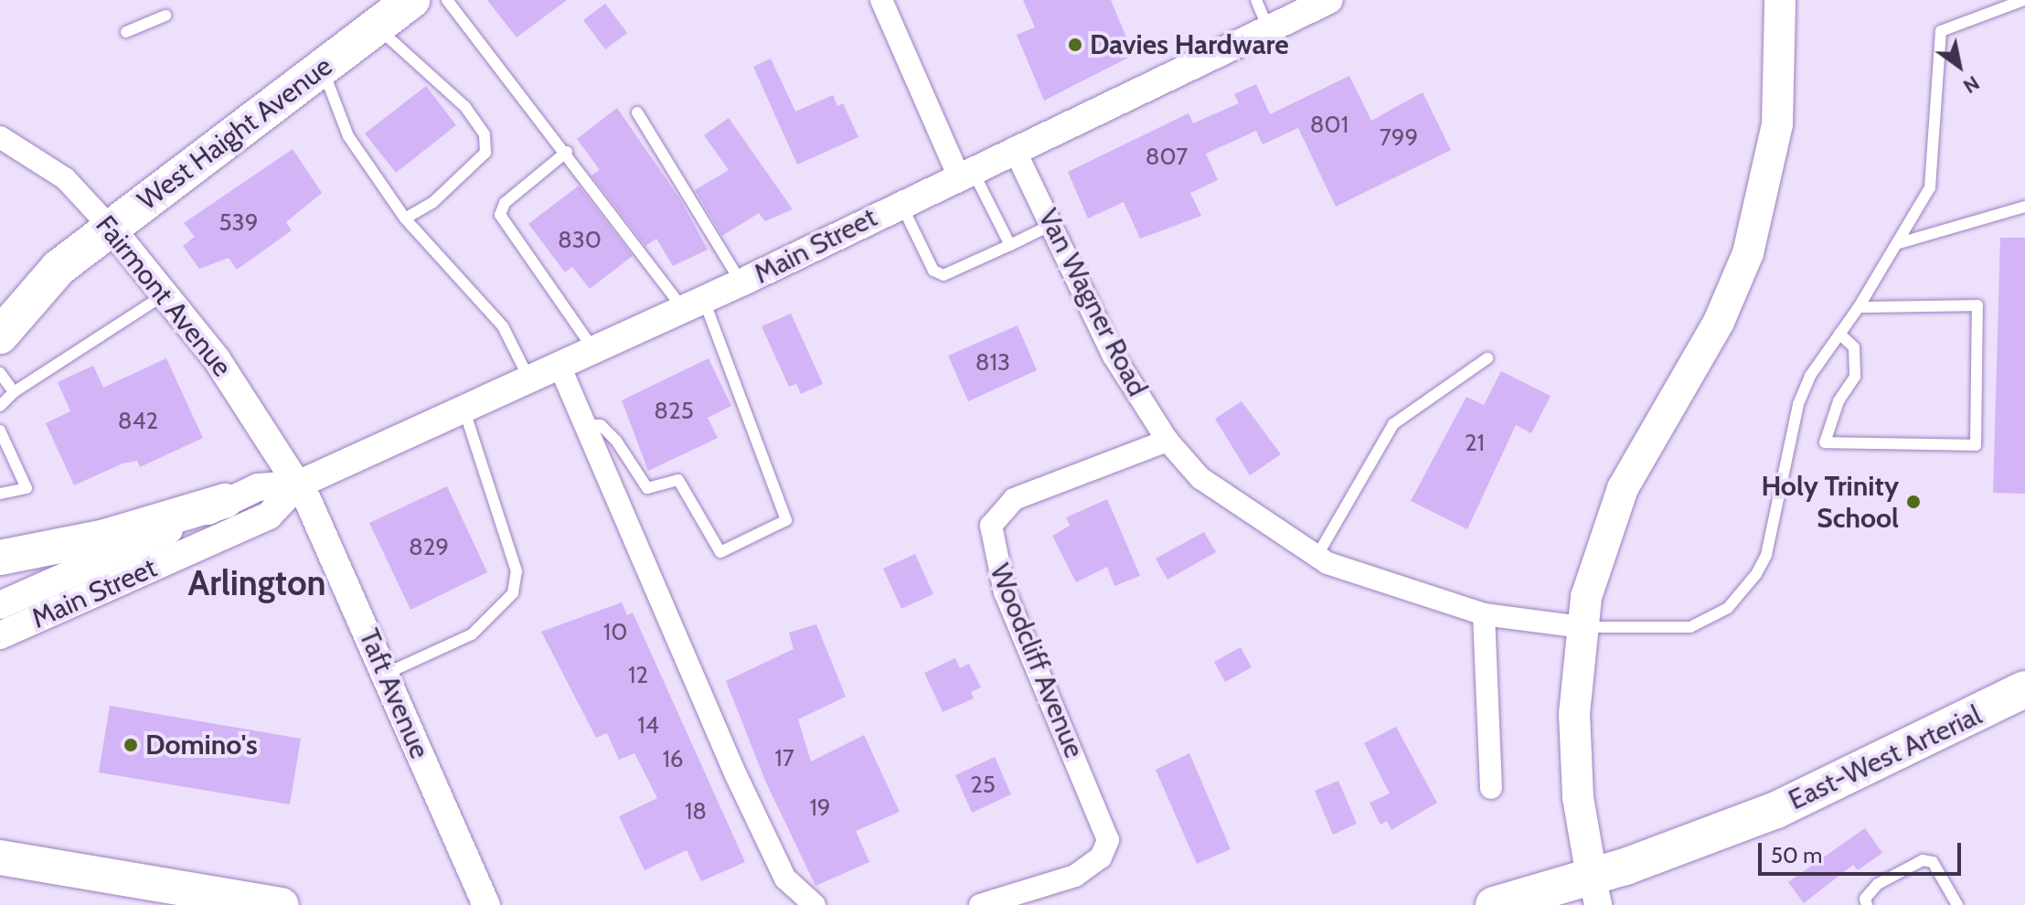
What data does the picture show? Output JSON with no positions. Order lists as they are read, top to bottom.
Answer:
{
  "streets": {
    "highway": ["West Haight Avenue", "East-West Arterial"],
    "street": [
      "Main Street",
      "Fairmont Avenue",
      "Van Wagner Road",
      "Woodcliff Avenue",
      "Taft Avenue"
    ]
  },
  "crossings": [
    ["West Haight Avenue", "Fairmont Avenue"],
    ["Main Street", "Fairmont Avenue"],
    ["Main Street", "Van Wagner Road"],
    ["Main Street", "Taft Avenue"],
    ["Fairmont Avenue", "Taft Avenue"],
    ["Van Wagner Road", "Woodcliff Avenue"]
  ],
  "districts": ["Arlington"],
  "places": ["Davies Hardware", "Holy Trinity School", "Domino's"],
  "house_numbers": [
    "801",
    "799",
    "807",
    "539",
    "830",
    "813",
    "825",
    "842",
    "21",
    "829",
    "10",
    "12",
    "14",
    "17",
    "16",
    "25",
    "19",
    "18"
  ],
  "scale_bar": "50 m",
  "north": "bottom right"
}
